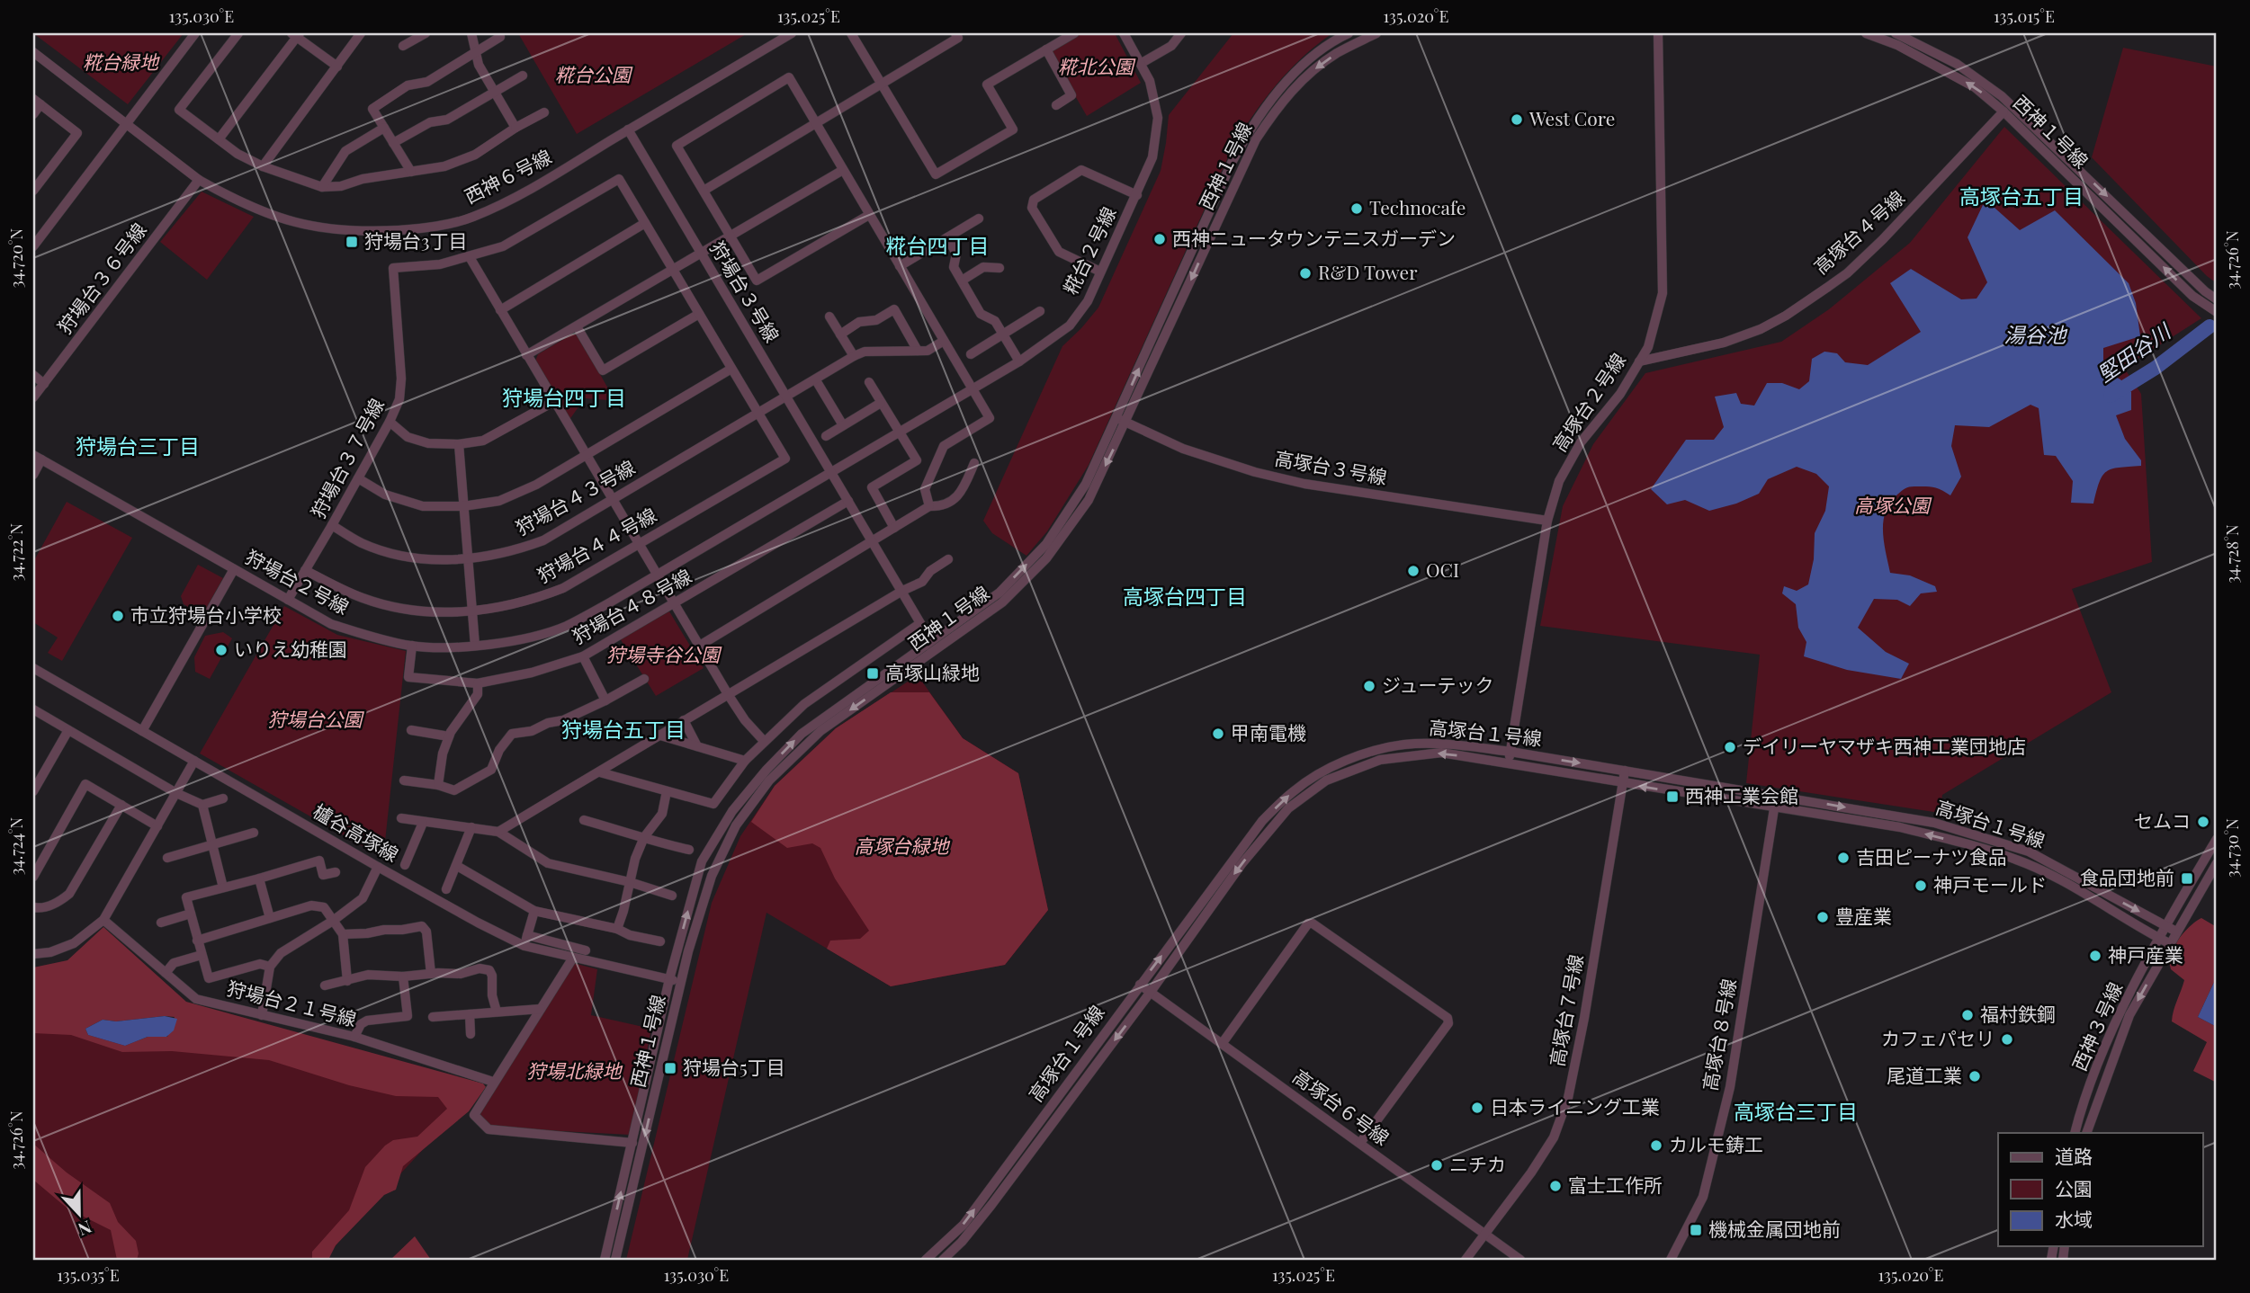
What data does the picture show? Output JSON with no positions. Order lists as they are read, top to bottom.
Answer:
{
  "streets": {
    "street": [
      "西神１号線",
      "西神６号線",
      "高塚台４号線",
      "糀台２号線",
      "狩場台３６号線",
      "狩場台３号線",
      "高塚台２号線",
      "狩場台３７号線",
      "高塚台３号線",
      "狩場台４３号線",
      "狩場台４４号線",
      "狩場台２号線",
      "狩場台４８号線",
      "高塚台１号線",
      "櫨谷高塚線",
      "狩場台２１号線",
      "高塚台７号線",
      "西神３号線",
      "高塚台８号線",
      "高塚台６号線"
    ]
  },
  "crossings": [
    ["西神１号線", "高塚台４号線"],
    ["西神１号線", "高塚台３号線"],
    ["西神１号線", "櫨谷高塚線"],
    ["西神６号線", "狩場台３６号線"],
    ["西神６号線", "狩場台３号線"],
    ["高塚台４号線", "高塚台２号線"],
    ["糀台２号線", "狩場台３号線"],
    ["糀台２号線", "狩場台２号線"],
    ["狩場台３号線", "狩場台４３号線"],
    ["狩場台３号線", "狩場台２号線"],
    ["狩場台３号線", "狩場台４８号線"],
    ["高塚台２号線", "高塚台３号線"],
    ["高塚台２号線", "高塚台１号線"],
    ["狩場台３７号線", "狩場台４３号線"],
    ["狩場台３７号線", "狩場台４４号線"],
    ["狩場台３７号線", "狩場台２号線"],
    ["狩場台４３号線", "狩場台４４号線"],
    ["狩場台２号線", "狩場台４８号線"],
    ["高塚台１号線", "高塚台７号線"],
    ["高塚台１号線", "西神３号線"],
    ["高塚台１号線", "高塚台８号線"],
    ["高塚台１号線", "高塚台６号線"],
    ["高塚台７号線", "高塚台６号線"]
  ],
  "districts": [
    "高塚台五丁目",
    "糀台四丁目",
    "狩場台四丁目",
    "狩場台三丁目",
    "高塚台四丁目",
    "狩場台五丁目",
    "高塚台三丁目"
  ],
  "water": ["湯谷池", "堅田谷川"],
  "parks": [
    "糀台緑地",
    "糀北公園",
    "糀台公園",
    "高塚公園",
    "狩場寺谷公園",
    "狩場台公園",
    "高塚台緑地",
    "狩場北緑地"
  ],
  "places": {
    "other": [
      "West Core",
      "Technocafe",
      "西神ニュータウンテニスガーデン",
      "R&D Tower",
      "OCI",
      "市立狩場台小学校",
      "いりえ幼稚園",
      "ジューテック",
      "甲南電機",
      "デイリーヤマザキ西神工業団地店",
      "セムコ",
      "吉田ピーナツ食品",
      "神戸モールド",
      "豊産業",
      "神戸産業",
      "福村鉄鋼",
      "カフェパセリ",
      "尾道工業",
      "日本ライニング工業",
      "カルモ鋳工",
      "ニチカ",
      "富士工作所"
    ],
    "transit": [
      "狩場台3丁目",
      "高塚山緑地",
      "西神工業会館",
      "食品団地前",
      "狩場台5丁目",
      "機械金属団地前"
    ]
  },
  "legend": ["道路", "公園", "水域"],
  "north": "bottom",
  "coordinates": [
    "135.030°E",
    "135.025°E",
    "135.020°E",
    "135.015°E",
    "34.720°N",
    "34.726°N",
    "34.722°N",
    "34.728°N",
    "34.724°N",
    "34.730°N",
    "135.035°E"
  ]
}
